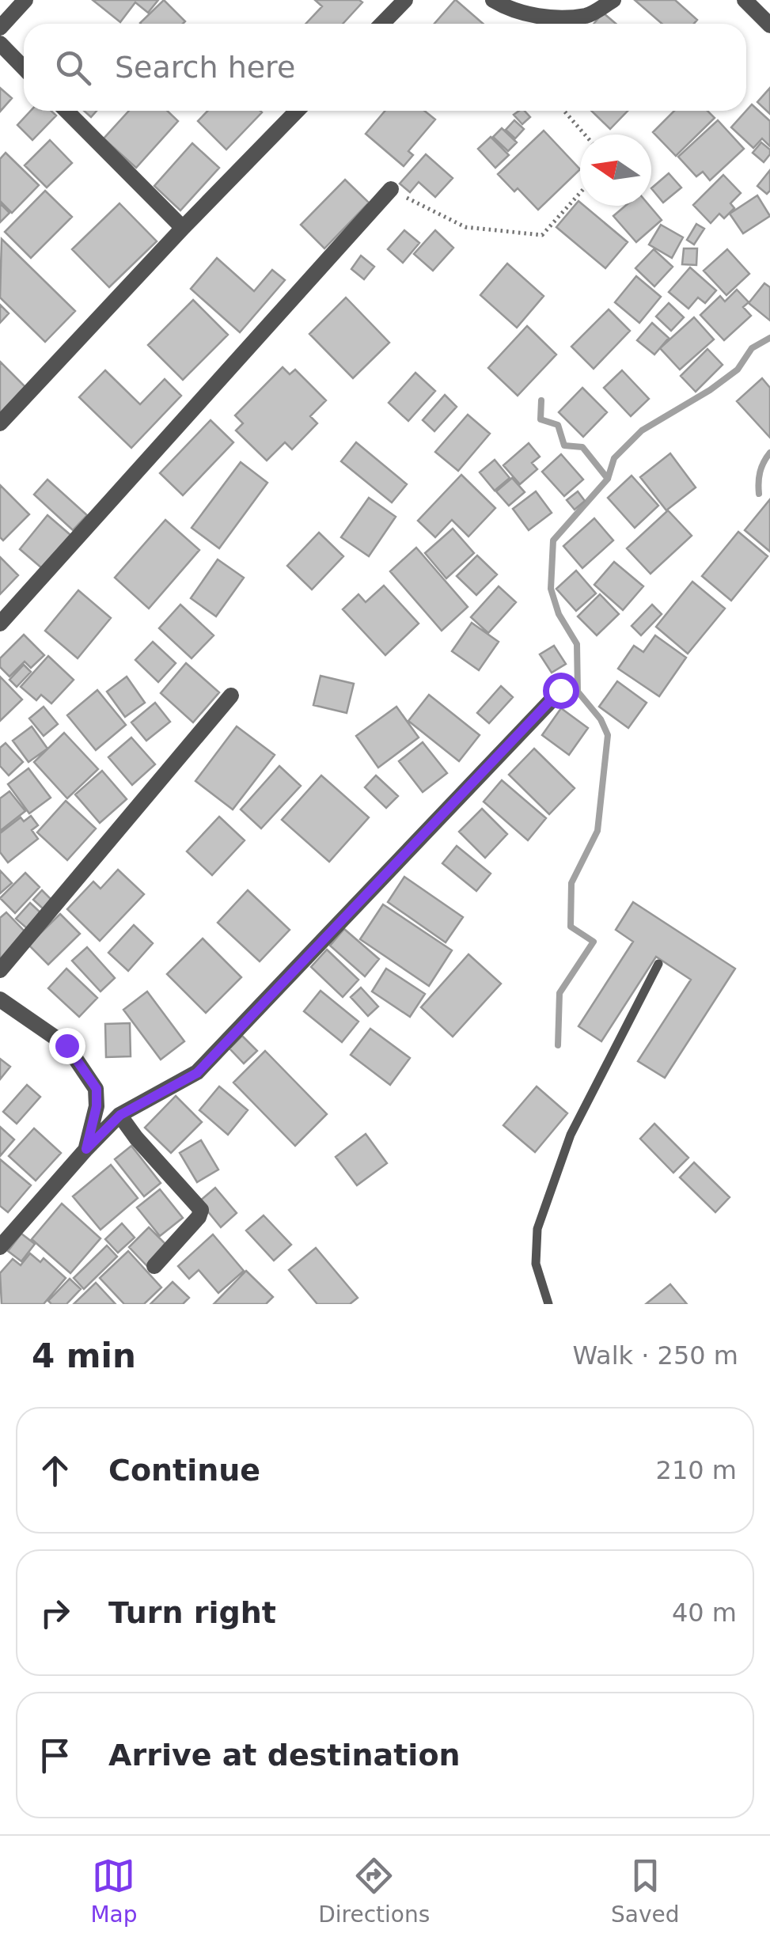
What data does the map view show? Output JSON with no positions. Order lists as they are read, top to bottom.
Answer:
{
  "north": "left",
  "page": {
    "search": "Search here",
    "heading": ["4 min", "Walk · 250 m"],
    "list": [
      ["Continue", "210 m"],
      ["Turn right", "40 m"],
      "Arrive at destination"
    ],
    "nav": ["Map", "Directions", "Saved"]
  }
}
